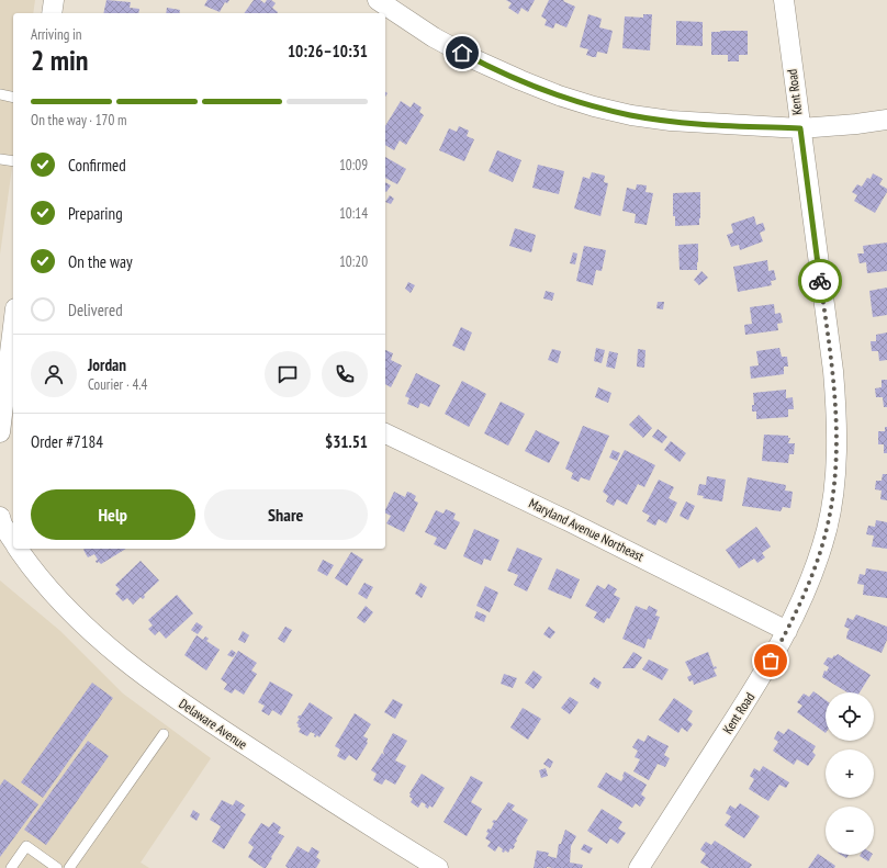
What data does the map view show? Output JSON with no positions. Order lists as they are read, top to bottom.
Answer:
{
  "streets": {
    "street": ["Kent Road", "Maryland Avenue Northeast", "Delaware Avenue"]
  },
  "crossings": [
    ["Kent Road", "Maryland Avenue Northeast"]
  ],
  "page": {
    "heading": ["2 min", "Arriving in", "10:26–10:31"],
    "panel": [
      "Jordan",
      "Courier · 4.4",
      "Order #7184",
      "$31.51"
    ],
    "bar": "On the way · 170 m",
    "list": [
      ["Confirmed", "10:09"],
      ["Preparing", "10:14"],
      ["On the way", "10:20"],
      "Delivered"
    ],
    "buttons": ["Help", "Share"],
    "map_buttons": ["+", "−"]
  }
}
